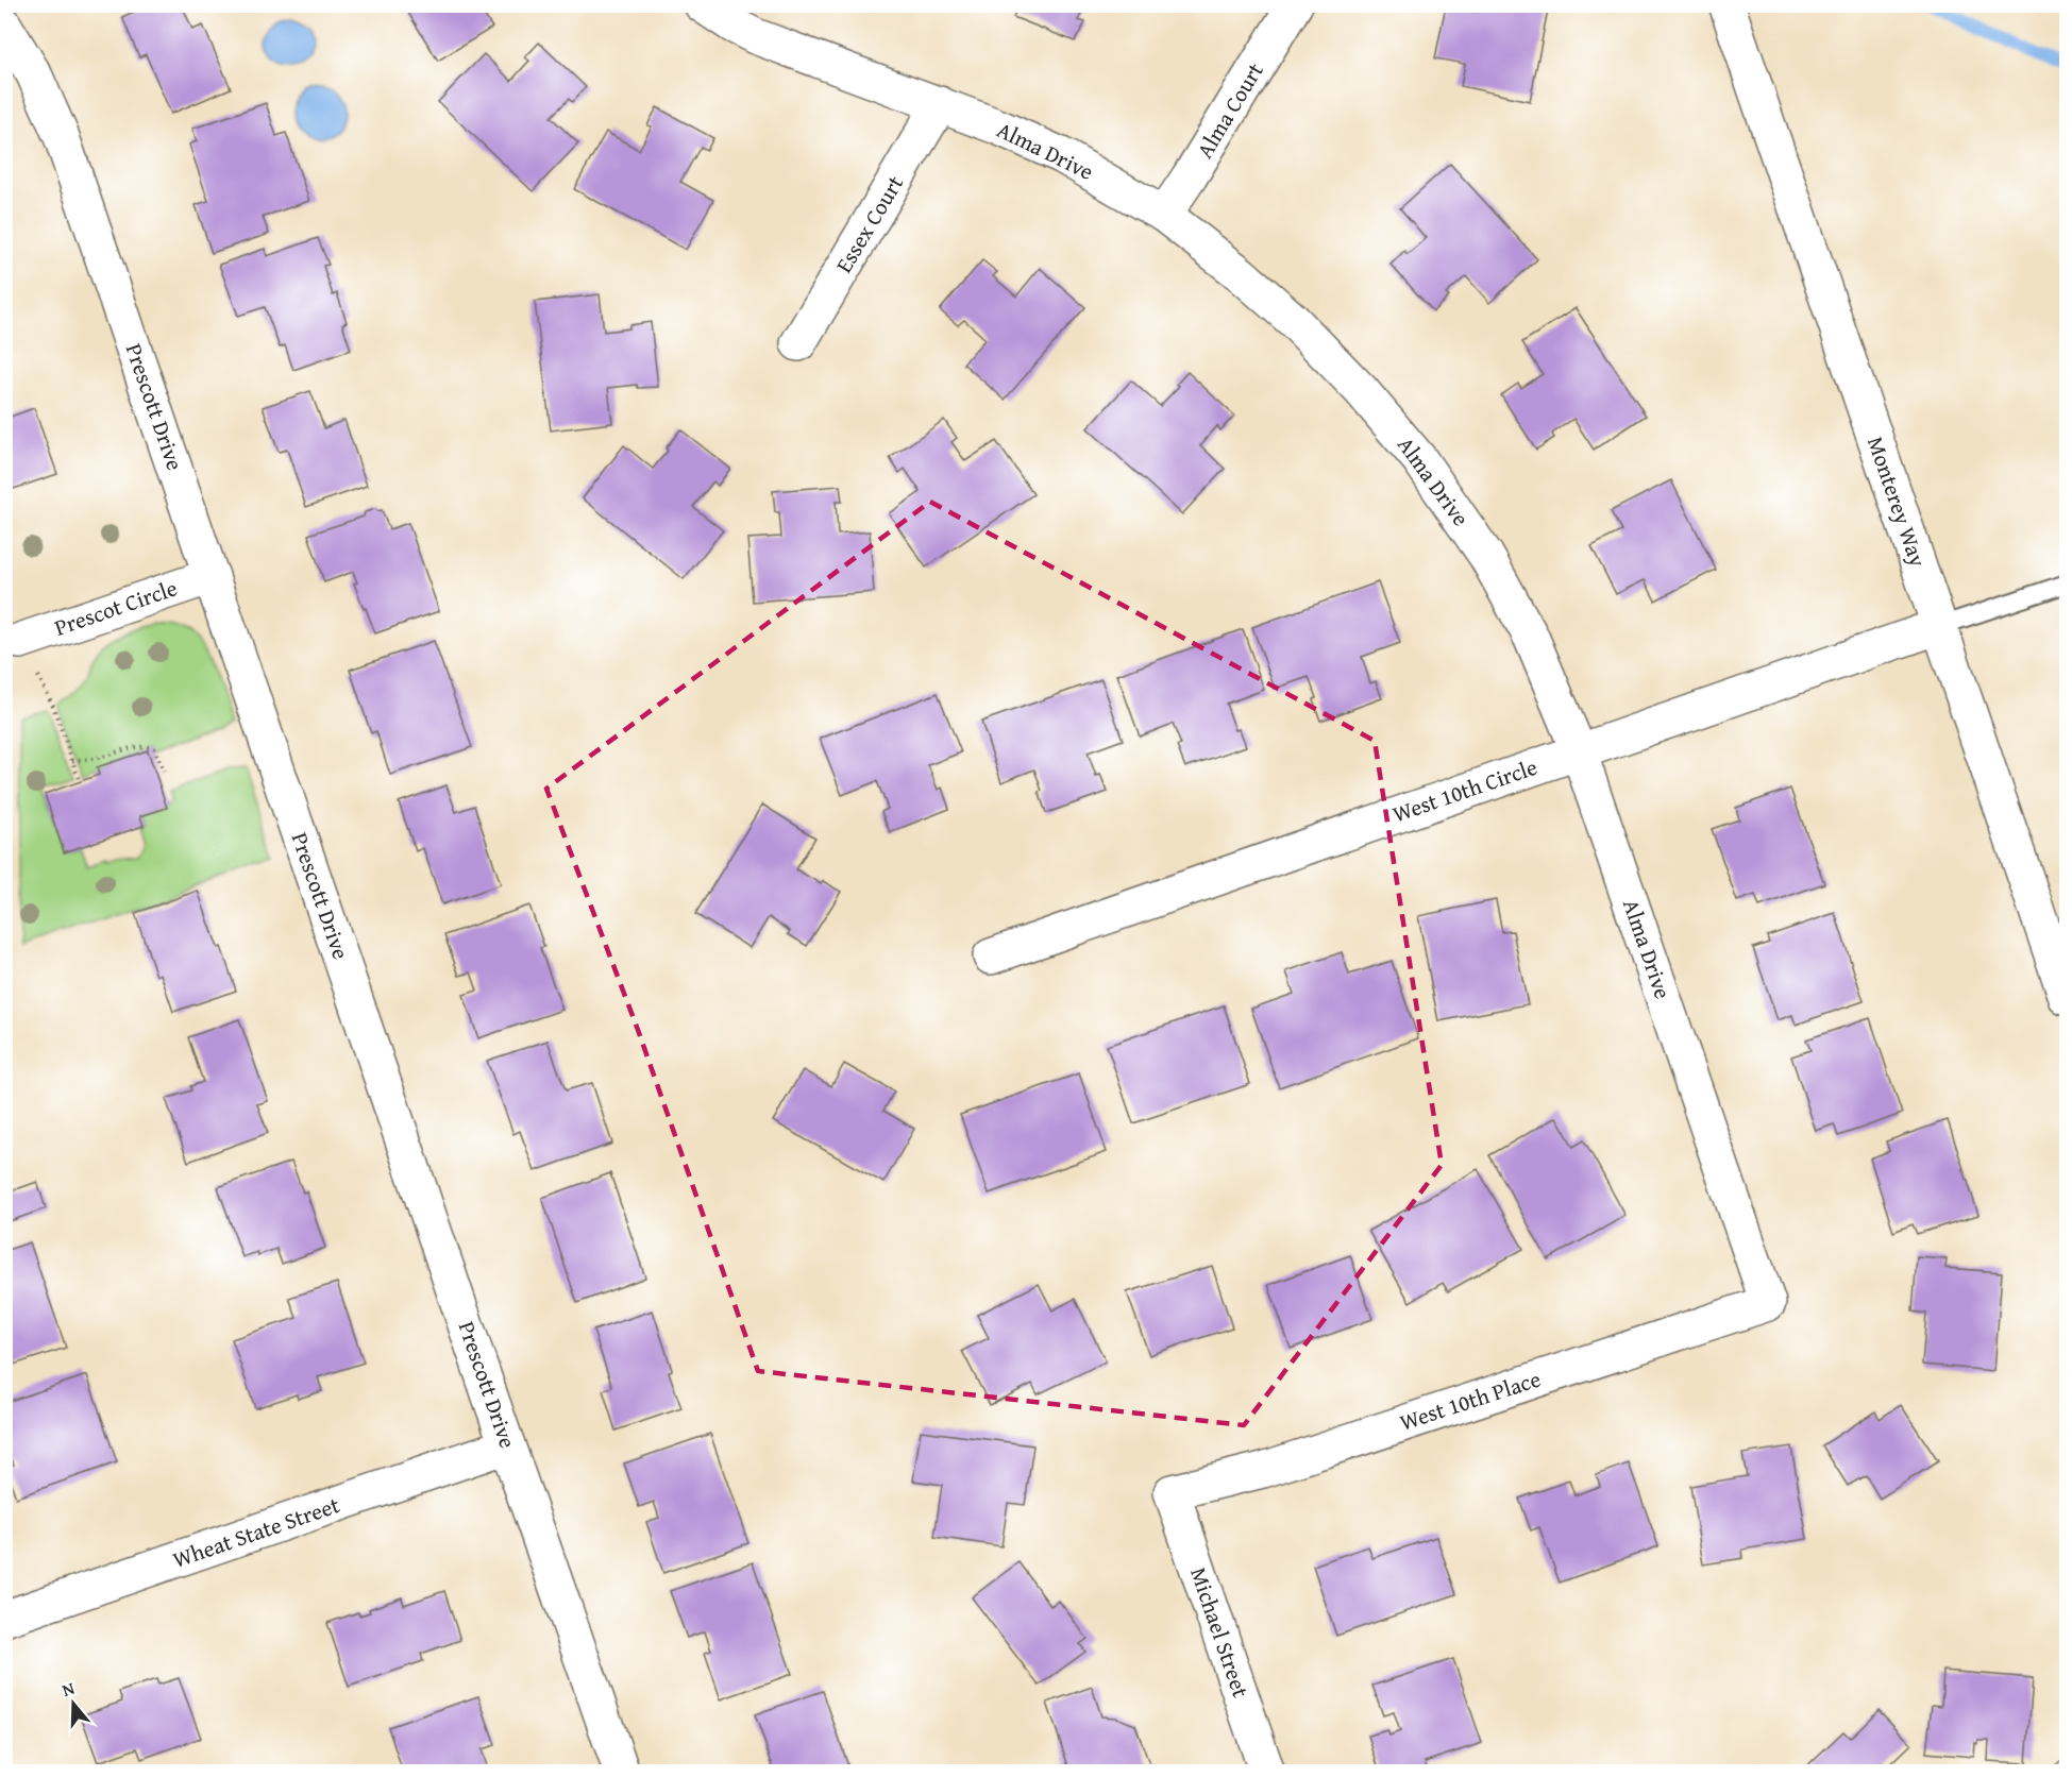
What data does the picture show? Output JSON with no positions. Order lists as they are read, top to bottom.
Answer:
{
  "streets": {
    "street": [
      "Alma Court",
      "Alma Drive",
      "Essex Court",
      "Prescott Drive",
      "Monterey Way",
      "Prescot Circle",
      "West 10th Circle",
      "West 10th Place",
      "Wheat State Street",
      "Michael Street"
    ]
  },
  "crossings": [
    ["Alma Court", "Alma Drive"],
    ["Alma Drive", "Essex Court"],
    ["Alma Drive", "West 10th Circle"],
    ["Alma Drive", "West 10th Place"],
    ["Prescott Drive", "Prescot Circle"],
    ["Prescott Drive", "Wheat State Street"],
    ["Monterey Way", "West 10th Circle"],
    ["West 10th Place", "Michael Street"]
  ],
  "north": "top"
}
